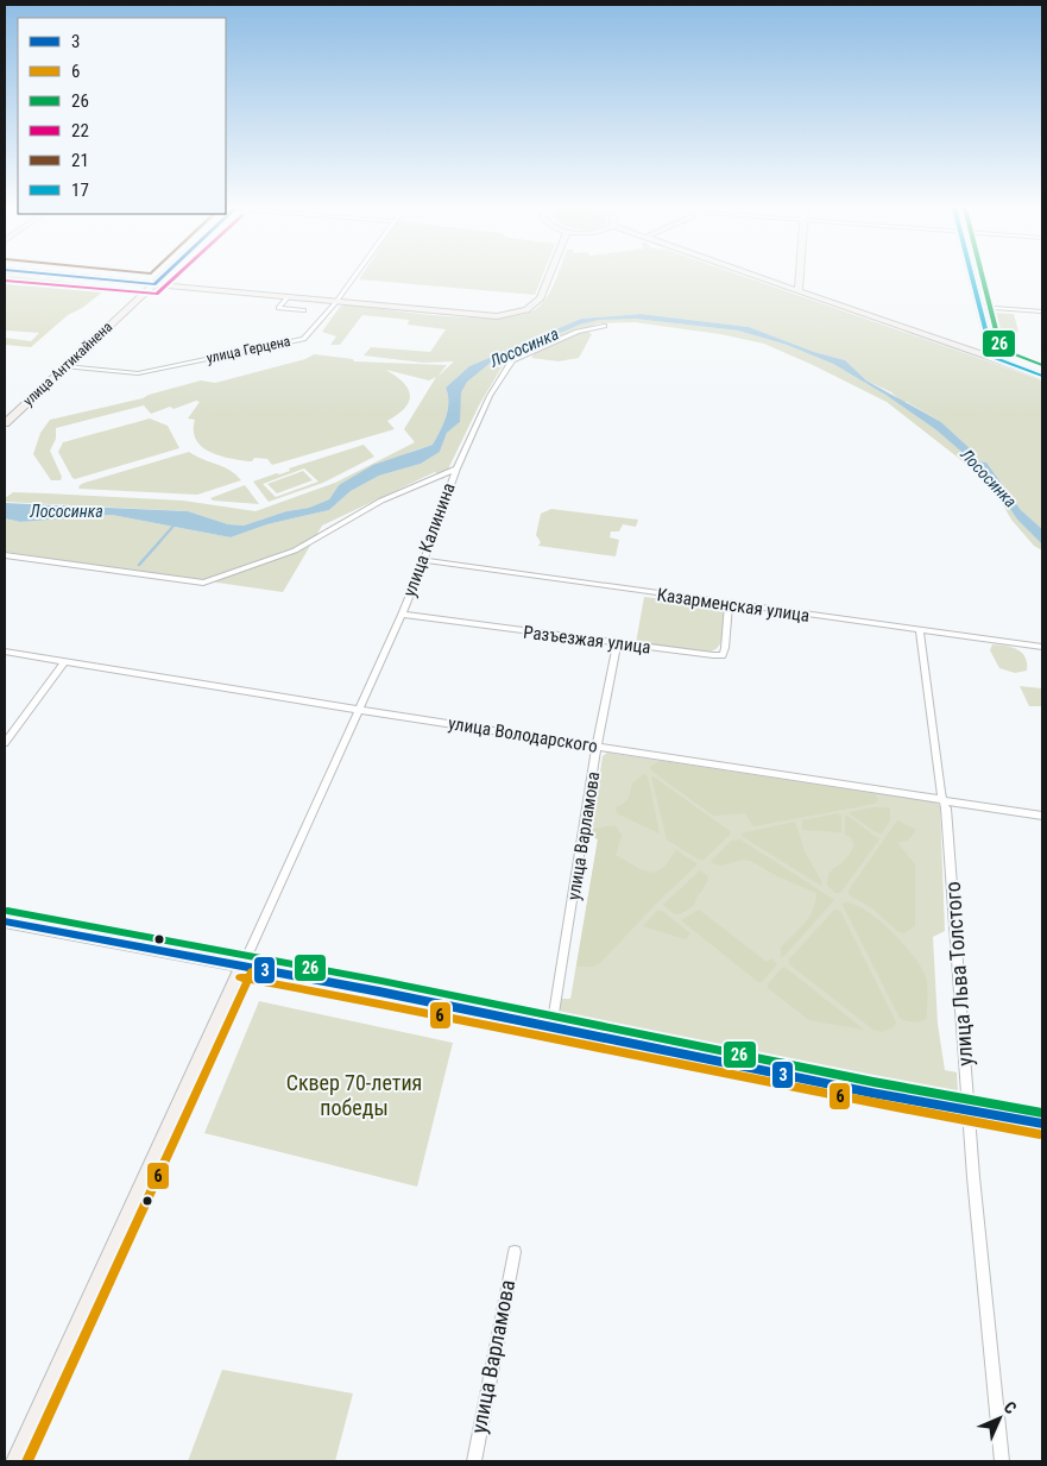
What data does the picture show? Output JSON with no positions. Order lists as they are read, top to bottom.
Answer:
{
  "streets": {
    "main road": ["улица Антикайнена", "улица Калинина"],
    "street": [
      "улица Герцена",
      "Казарменская улица",
      "Разъезжая улица",
      "улица Володарского",
      "улица Варламова",
      "улица Льва Толстого"
    ]
  },
  "crossings": [
    ["улица Герцена", "улица Антикайнена"],
    ["улица Калинина", "Казарменская улица"],
    ["улица Калинина", "Разъезжая улица"],
    ["улица Калинина", "улица Володарского"],
    ["Казарменская улица", "Разъезжая улица"],
    ["Казарменская улица", "улица Льва Толстого"],
    ["Разъезжая улица", "улица Варламова"],
    ["улица Володарского", "улица Варламова"],
    ["улица Володарского", "улица Льва Толстого"]
  ],
  "water": ["Лососинка"],
  "parks": ["Сквер 70-летия победы"],
  "lines": [
    "transit line 3",
    "transit line 26",
    "transit line 22",
    "transit line 17",
    "transit line 6"
  ],
  "legend": [
    "3",
    "6",
    "26",
    "22",
    "21",
    "17"
  ],
  "north": "top right"
}
